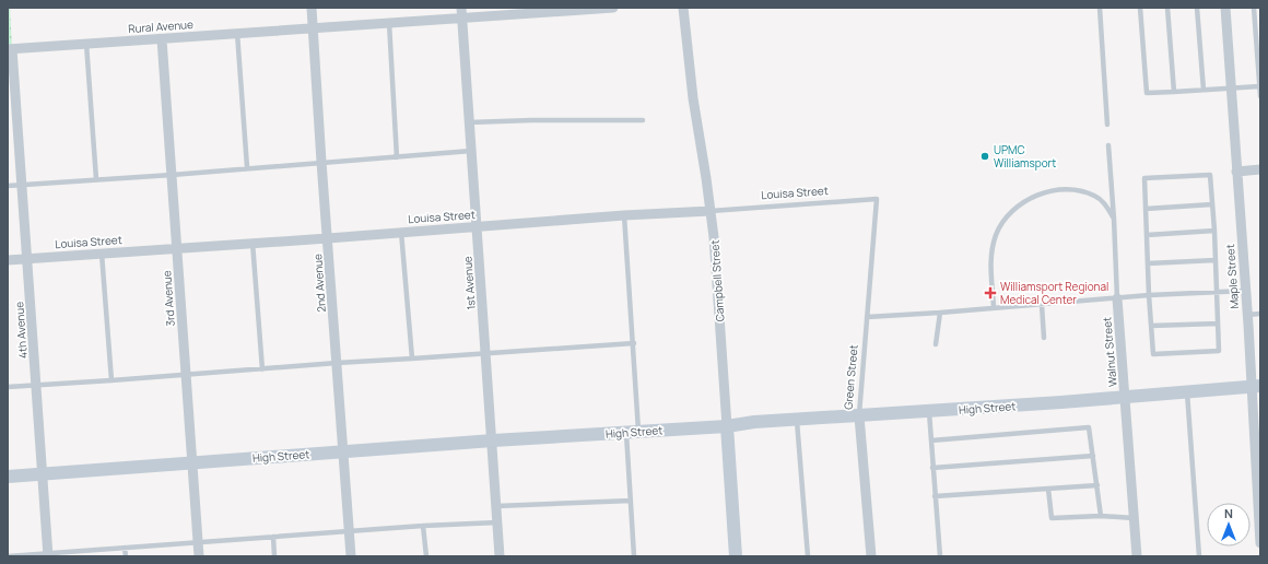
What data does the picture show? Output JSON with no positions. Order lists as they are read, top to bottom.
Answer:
{
  "streets": {
    "main road": ["Campbell Street", "High Street"],
    "street": [
      "Rural Avenue",
      "Louisa Street",
      "Maple Street",
      "2nd Avenue",
      "1st Avenue",
      "3rd Avenue",
      "4th Avenue",
      "Walnut Street",
      "Green Street"
    ]
  },
  "crossings": [
    ["Rural Avenue", "2nd Avenue"],
    ["Rural Avenue", "1st Avenue"],
    ["Rural Avenue", "3rd Avenue"],
    ["Rural Avenue", "4th Avenue"],
    ["Louisa Street", "Campbell Street"],
    ["Louisa Street", "2nd Avenue"],
    ["Louisa Street", "1st Avenue"],
    ["Louisa Street", "3rd Avenue"],
    ["Louisa Street", "4th Avenue"],
    ["Louisa Street", "Green Street"],
    ["Maple Street", "High Street"],
    ["Campbell Street", "High Street"],
    ["2nd Avenue", "High Street"],
    ["1st Avenue", "High Street"],
    ["3rd Avenue", "High Street"],
    ["4th Avenue", "High Street"],
    ["Walnut Street", "High Street"],
    ["Green Street", "High Street"]
  ],
  "places": {
    "other": ["UPMC Williamsport"],
    "health": ["Williamsport Regional Medical Center"]
  },
  "north": "top"
}
